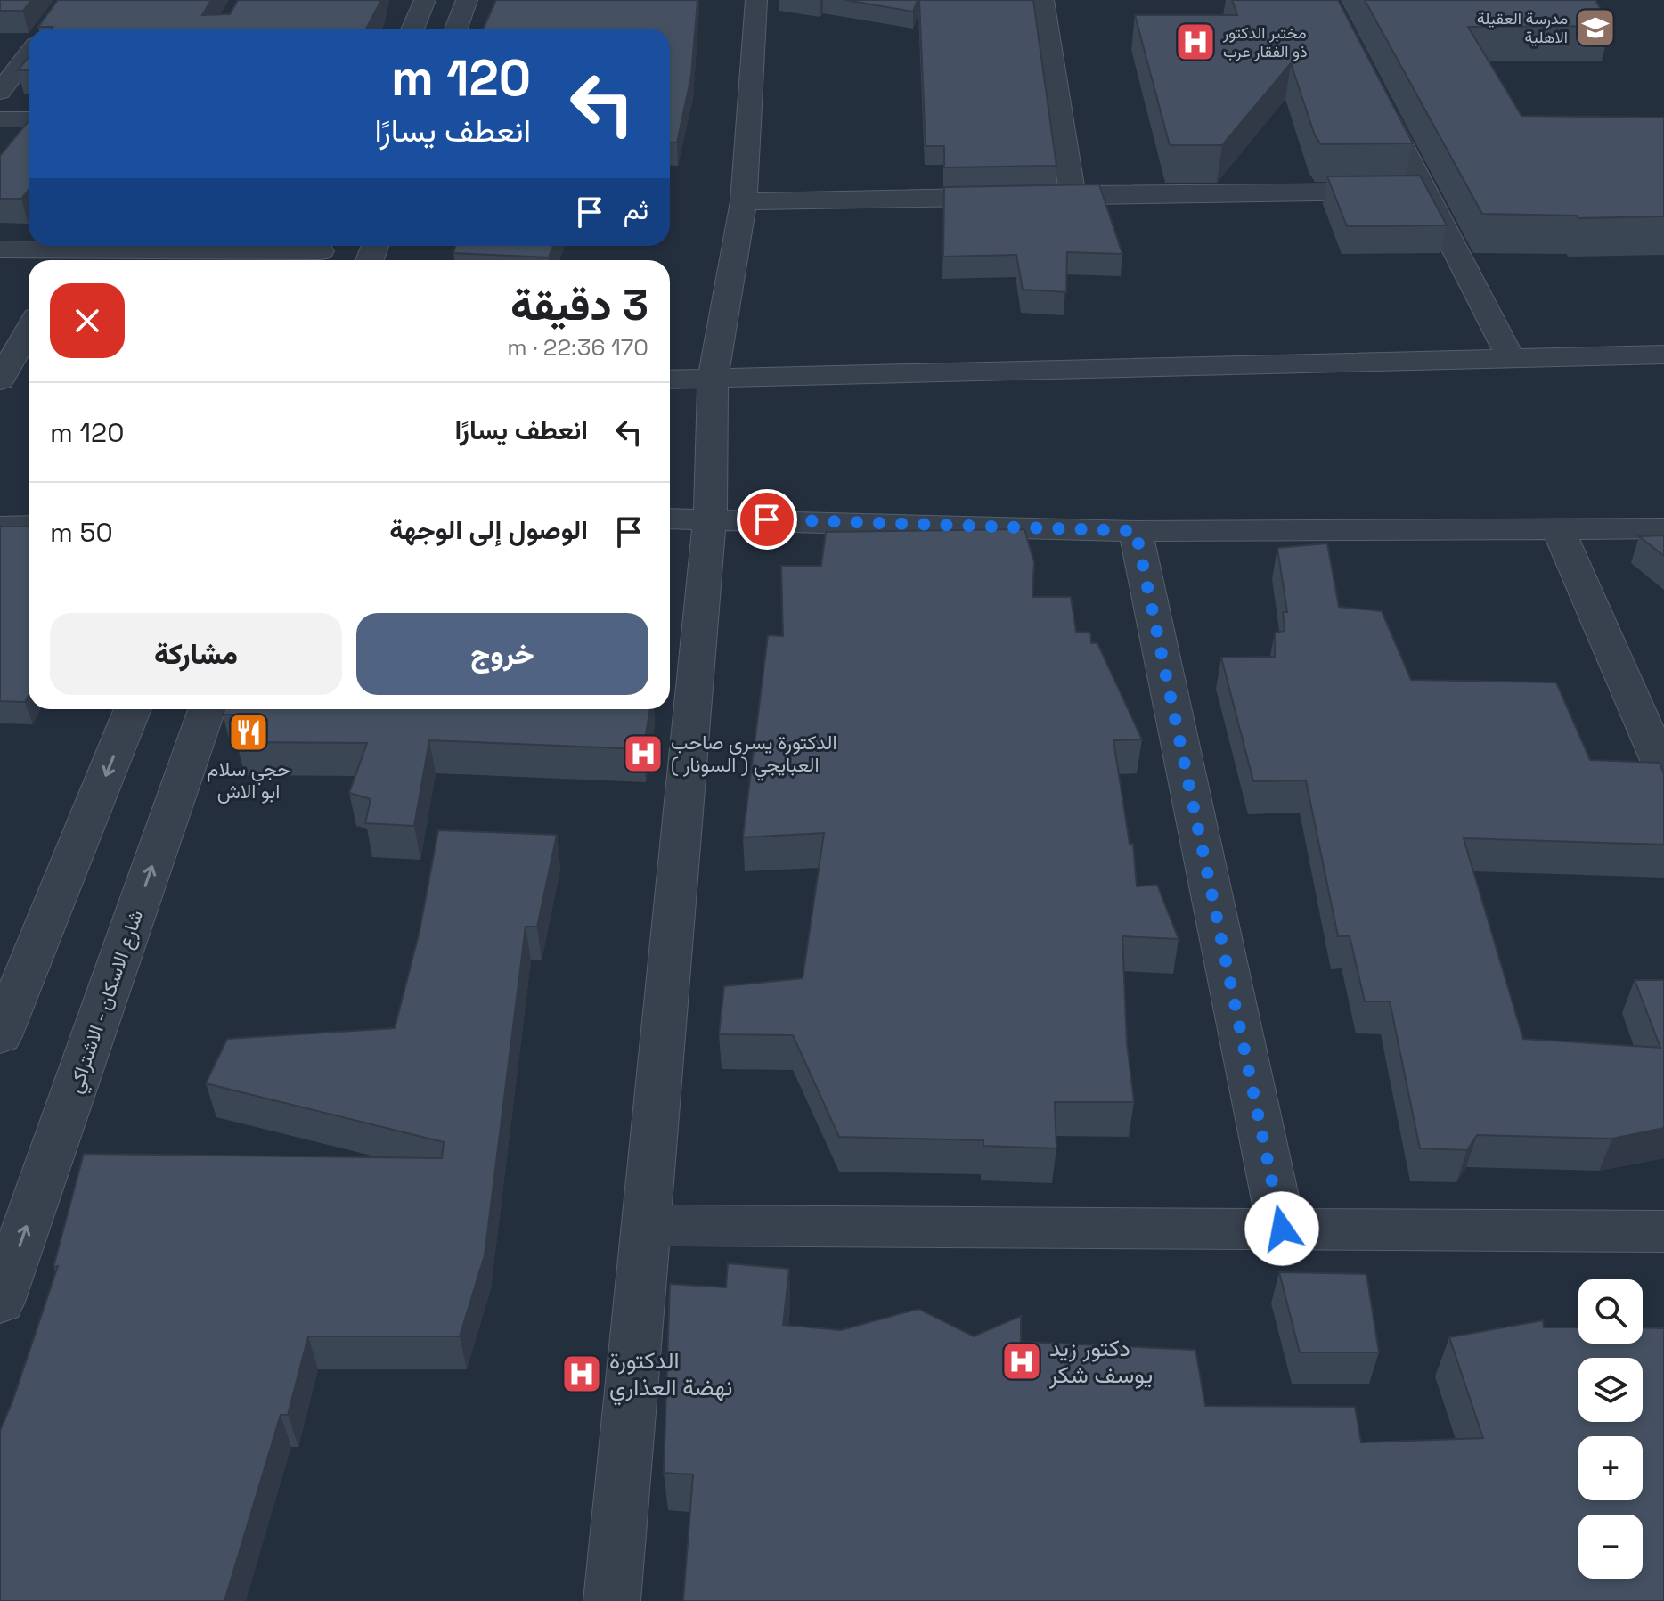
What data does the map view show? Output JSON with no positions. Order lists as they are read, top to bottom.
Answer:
{
  "streets": {
    "street": ["شارع الاسكان - الاشتراكي"]
  },
  "places": {
    "school or university": ["مدرسة العقيلة الاهلية"],
    "hospital": [
      "مختبر الدكتور ذو الفقار عرب",
      "الدكتورة يسرى صاحب العبايجي ( السونار )",
      "دكتور زيد يوسف شكر",
      "الدكتورة نهضة العذاري"
    ],
    "restaurant": ["حجي سلام ابو الاش"]
  },
  "page": {
    "turn": ["120 m", "انعطف يسارًا"],
    "then": "ثم",
    "heading": ["3 دقيقة", "170 m · 22:36"],
    "list": [
      {
        "name": "انعطف يسارًا",
        "value": "120 m"
      },
      {
        "name": "الوصول إلى الوجهة",
        "value": "50 m"
      }
    ],
    "buttons": ["خروج", "مشاركة"],
    "map_buttons": ["+", "−"]
  }
}
